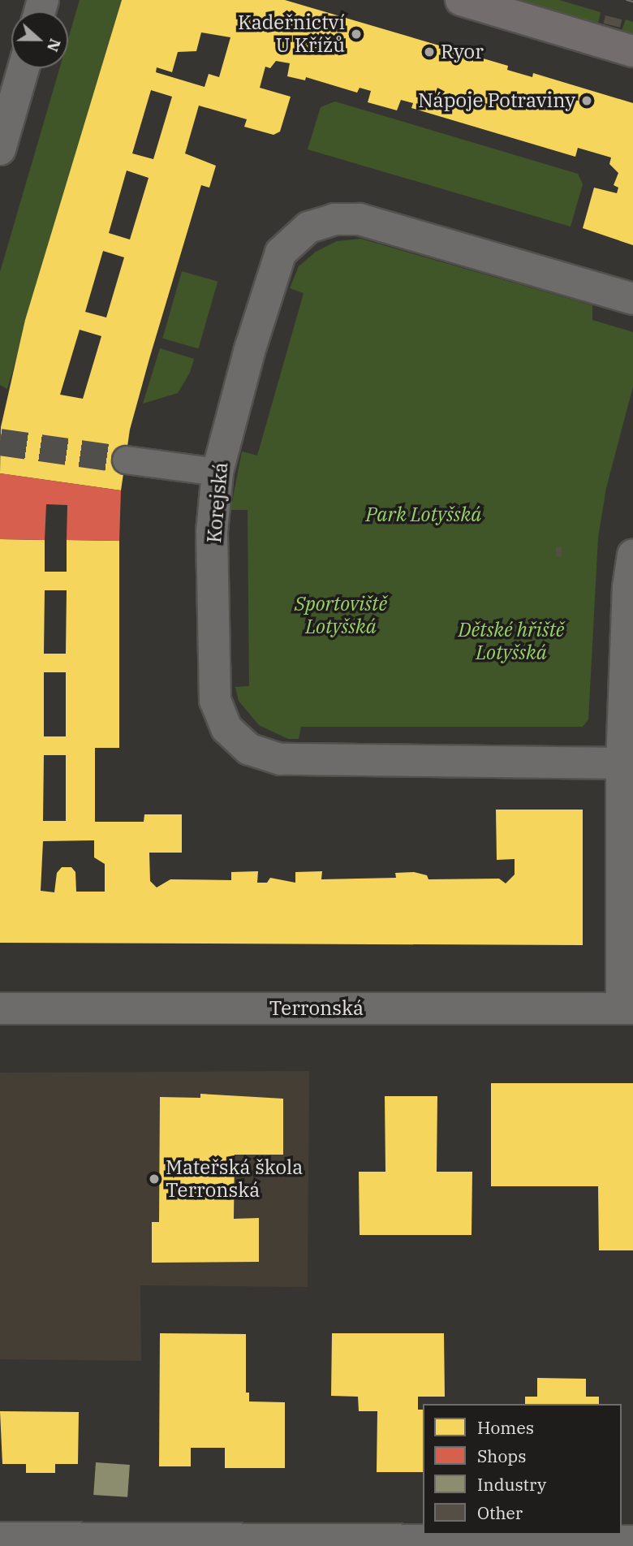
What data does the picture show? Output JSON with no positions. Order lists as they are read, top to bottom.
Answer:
{
  "streets": {
    "street": ["Korejská", "Terronská"]
  },
  "parks": ["Park Lotyšská", "Sportoviště Lotyšská", "Dětské hřiště Lotyšská"],
  "places": [
    "Kadeřnictví U Křížů",
    "Ryor",
    "Nápoje Potraviny",
    "Mateřská škola Terronská"
  ],
  "legend": [
    "Homes",
    "Shops",
    "Industry",
    "Other"
  ],
  "north": "right"
}
